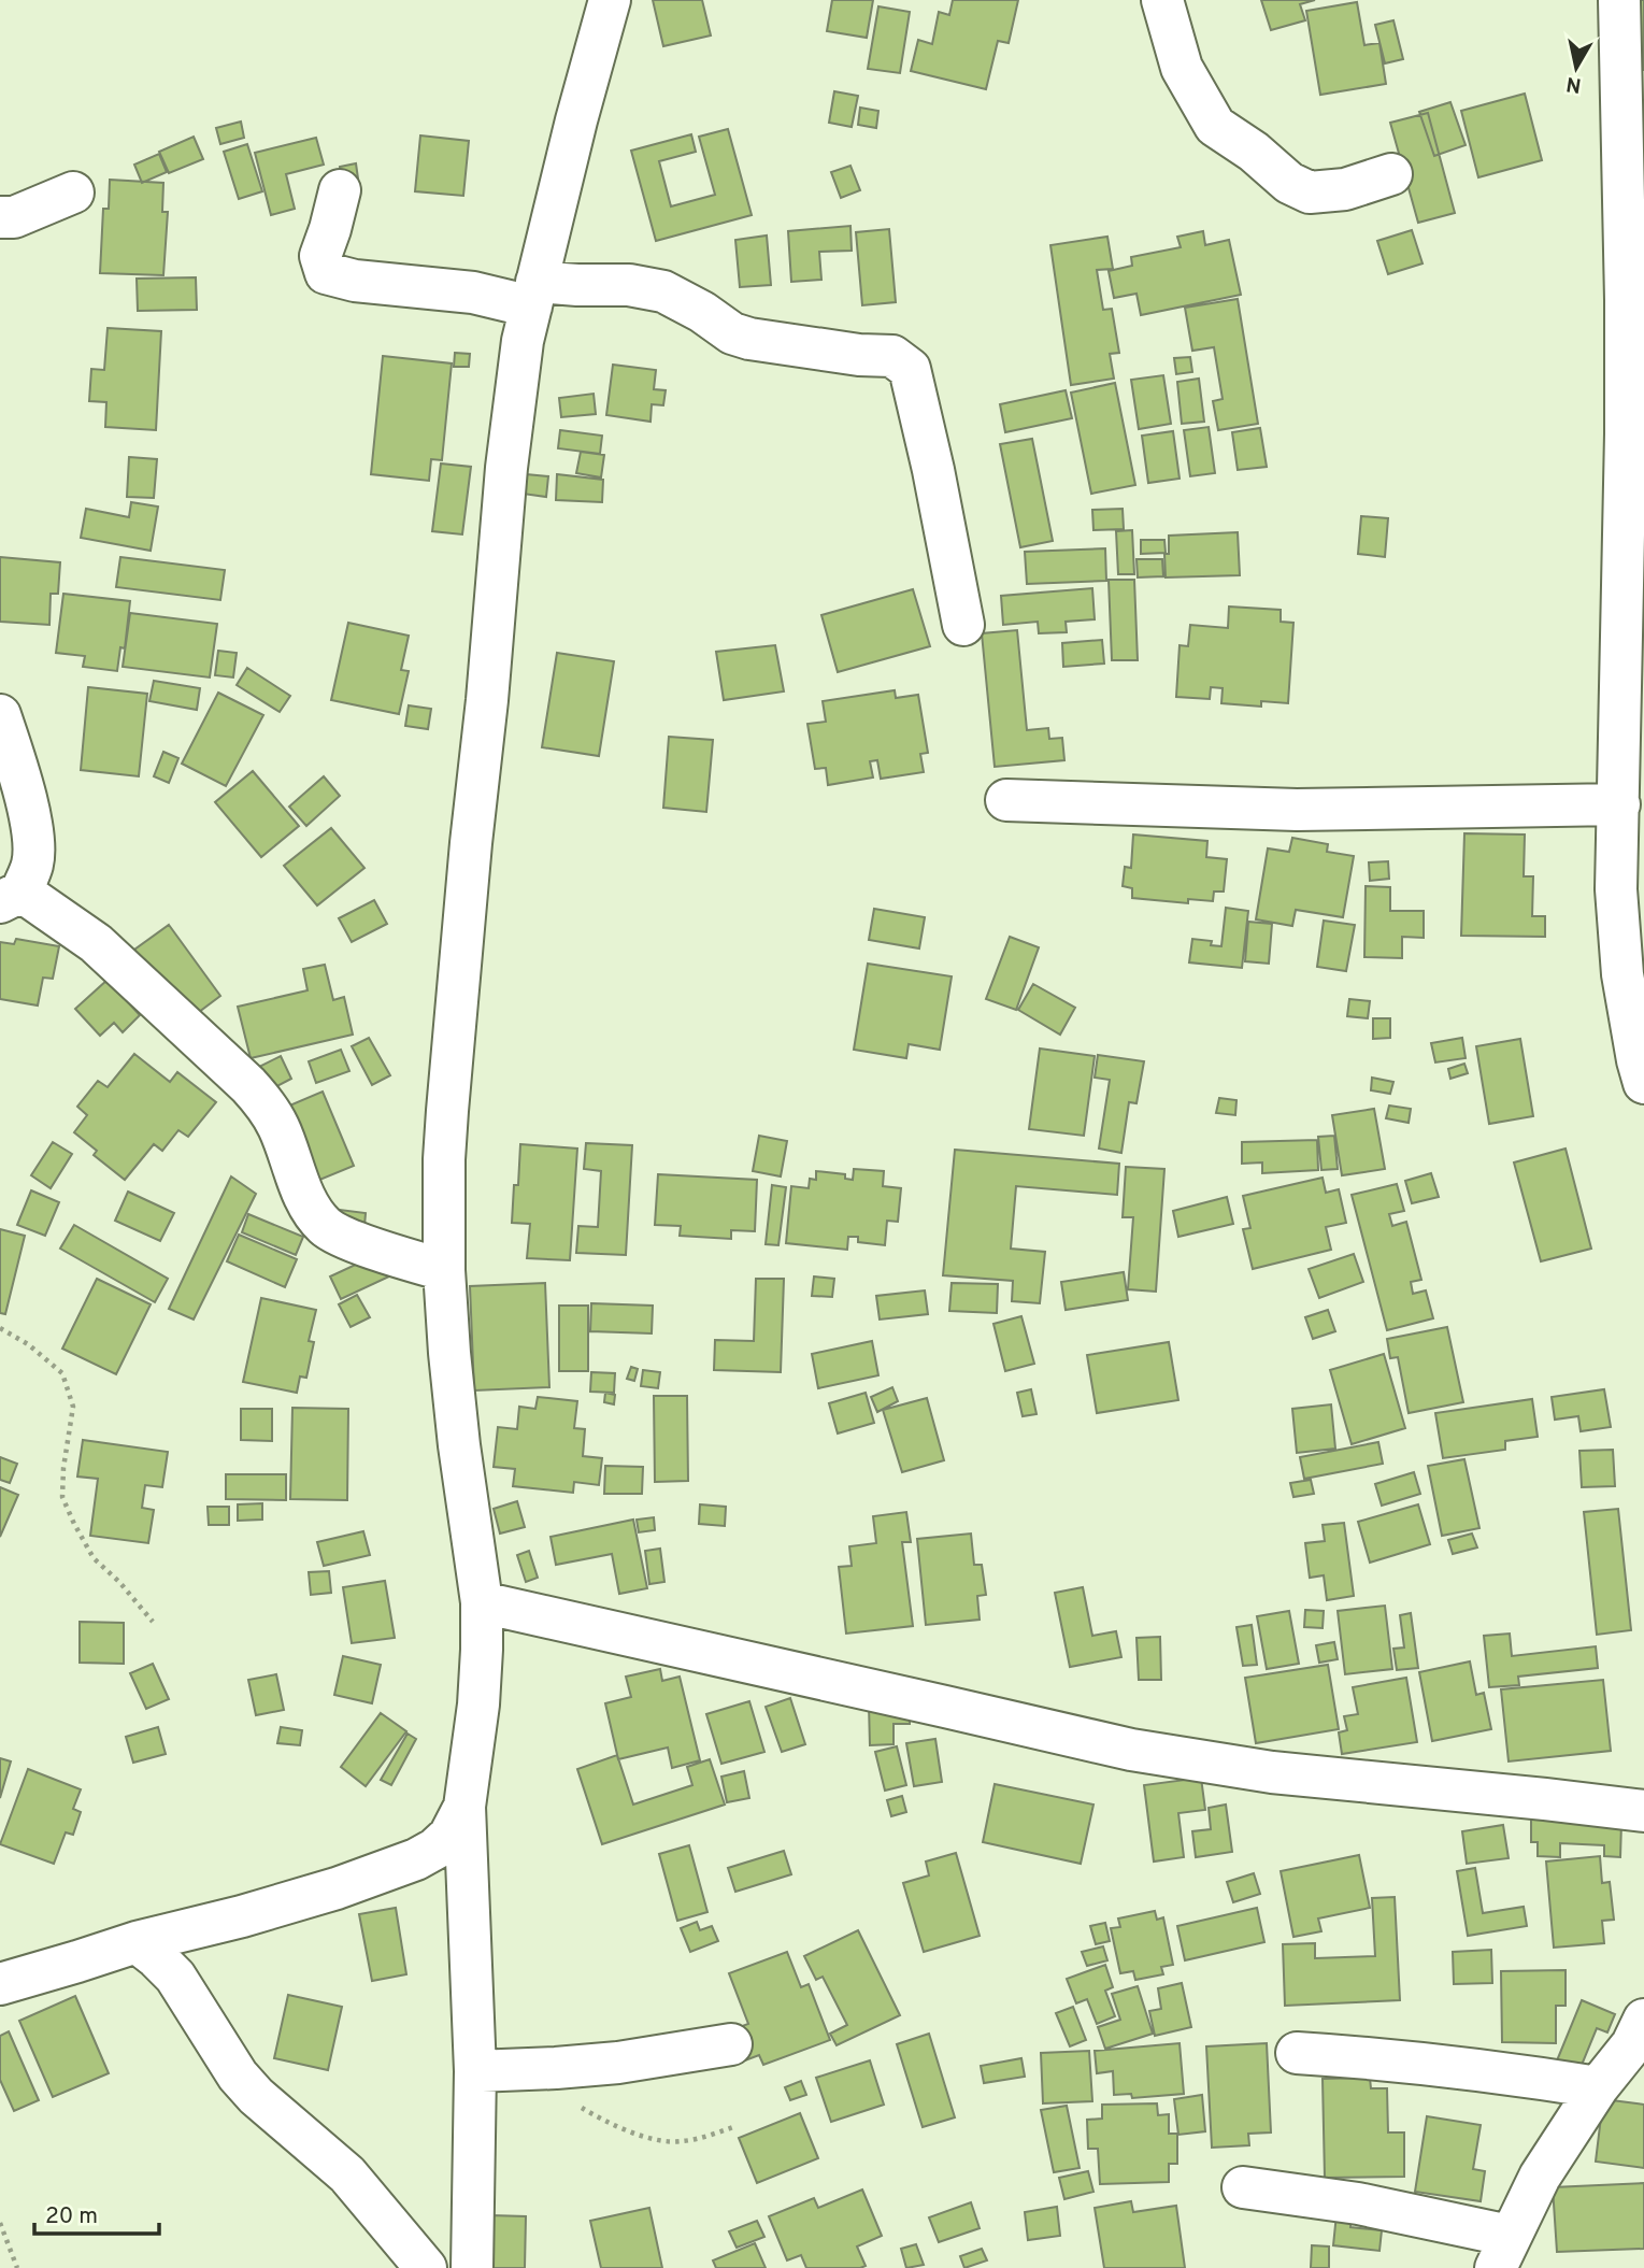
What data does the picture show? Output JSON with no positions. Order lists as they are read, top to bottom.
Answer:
{
  "scale_bar": "20 m",
  "north": "bottom"
}
